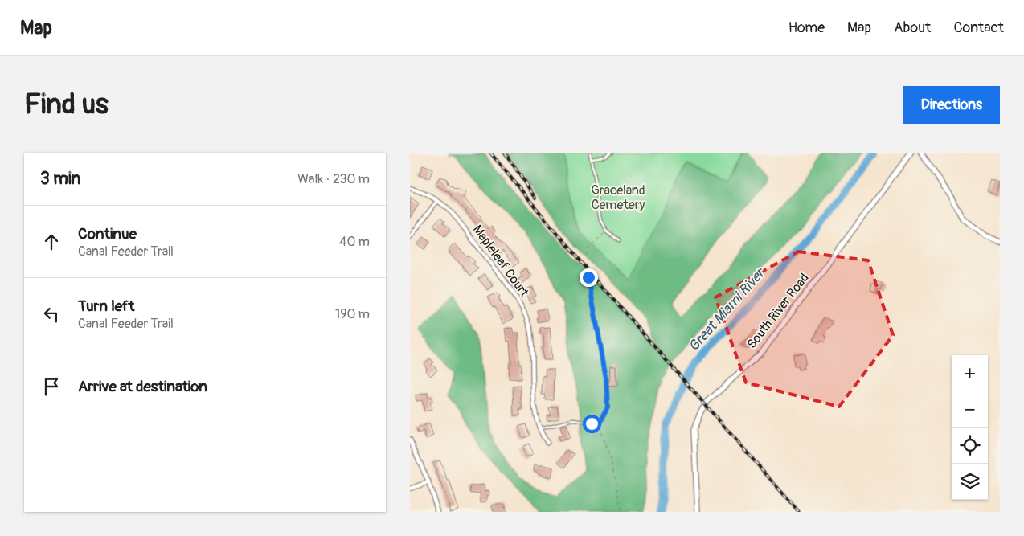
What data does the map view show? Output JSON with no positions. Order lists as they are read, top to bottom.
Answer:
{
  "streets": {
    "street": ["Mapleleaf Court", "South River Road"]
  },
  "water": ["Great Miami River"],
  "parks": ["Graceland Cemetery"],
  "page": {
    "header": "Map",
    "nav": [
      "Home",
      "Map",
      "About",
      "Contact"
    ],
    "buttons": "Directions",
    "title": "Find us",
    "heading": ["3 min", "Walk · 230 m"],
    "list": [
      ["Continue", "Canal Feeder Trail", "40 m"],
      ["Turn left", "Canal Feeder Trail", "190 m"],
      "Arrive at destination"
    ],
    "map_buttons": ["+", "−"]
  }
}
